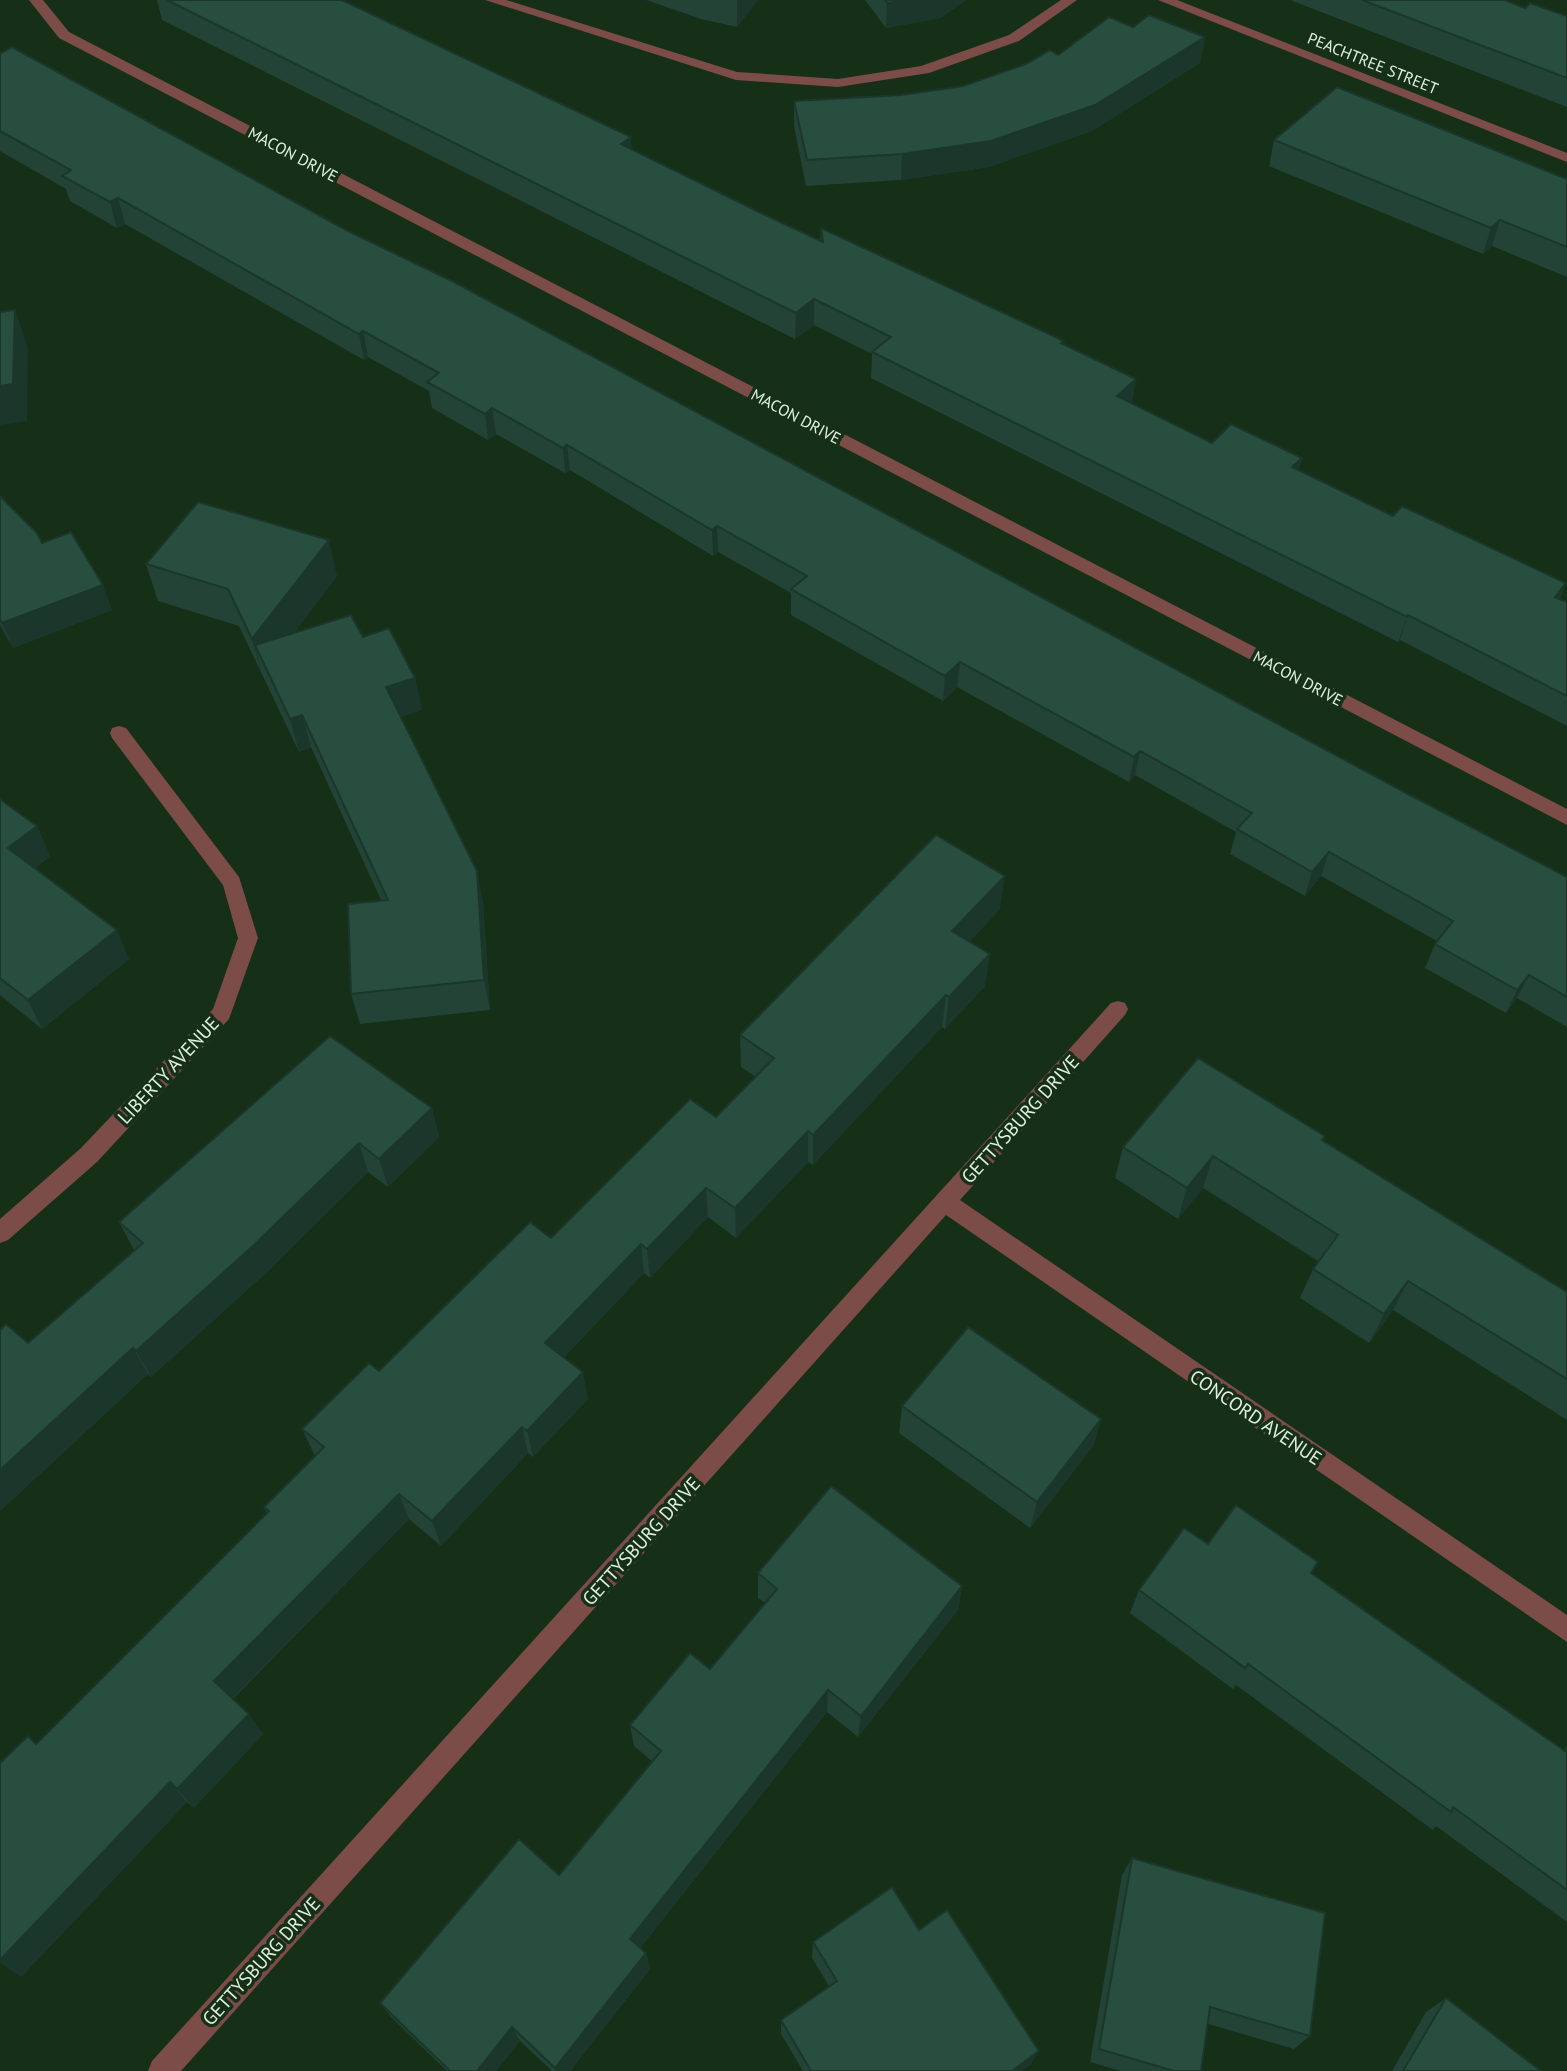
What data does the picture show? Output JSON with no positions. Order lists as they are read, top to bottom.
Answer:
{
  "streets": {
    "street": [
      "PEACHTREE STREET",
      "MACON DRIVE",
      "LIBERTY AVENUE",
      "GETTYSBURG DRIVE",
      "CONCORD AVENUE"
    ]
  },
  "crossings": [
    ["GETTYSBURG DRIVE", "CONCORD AVENUE"]
  ]
}
